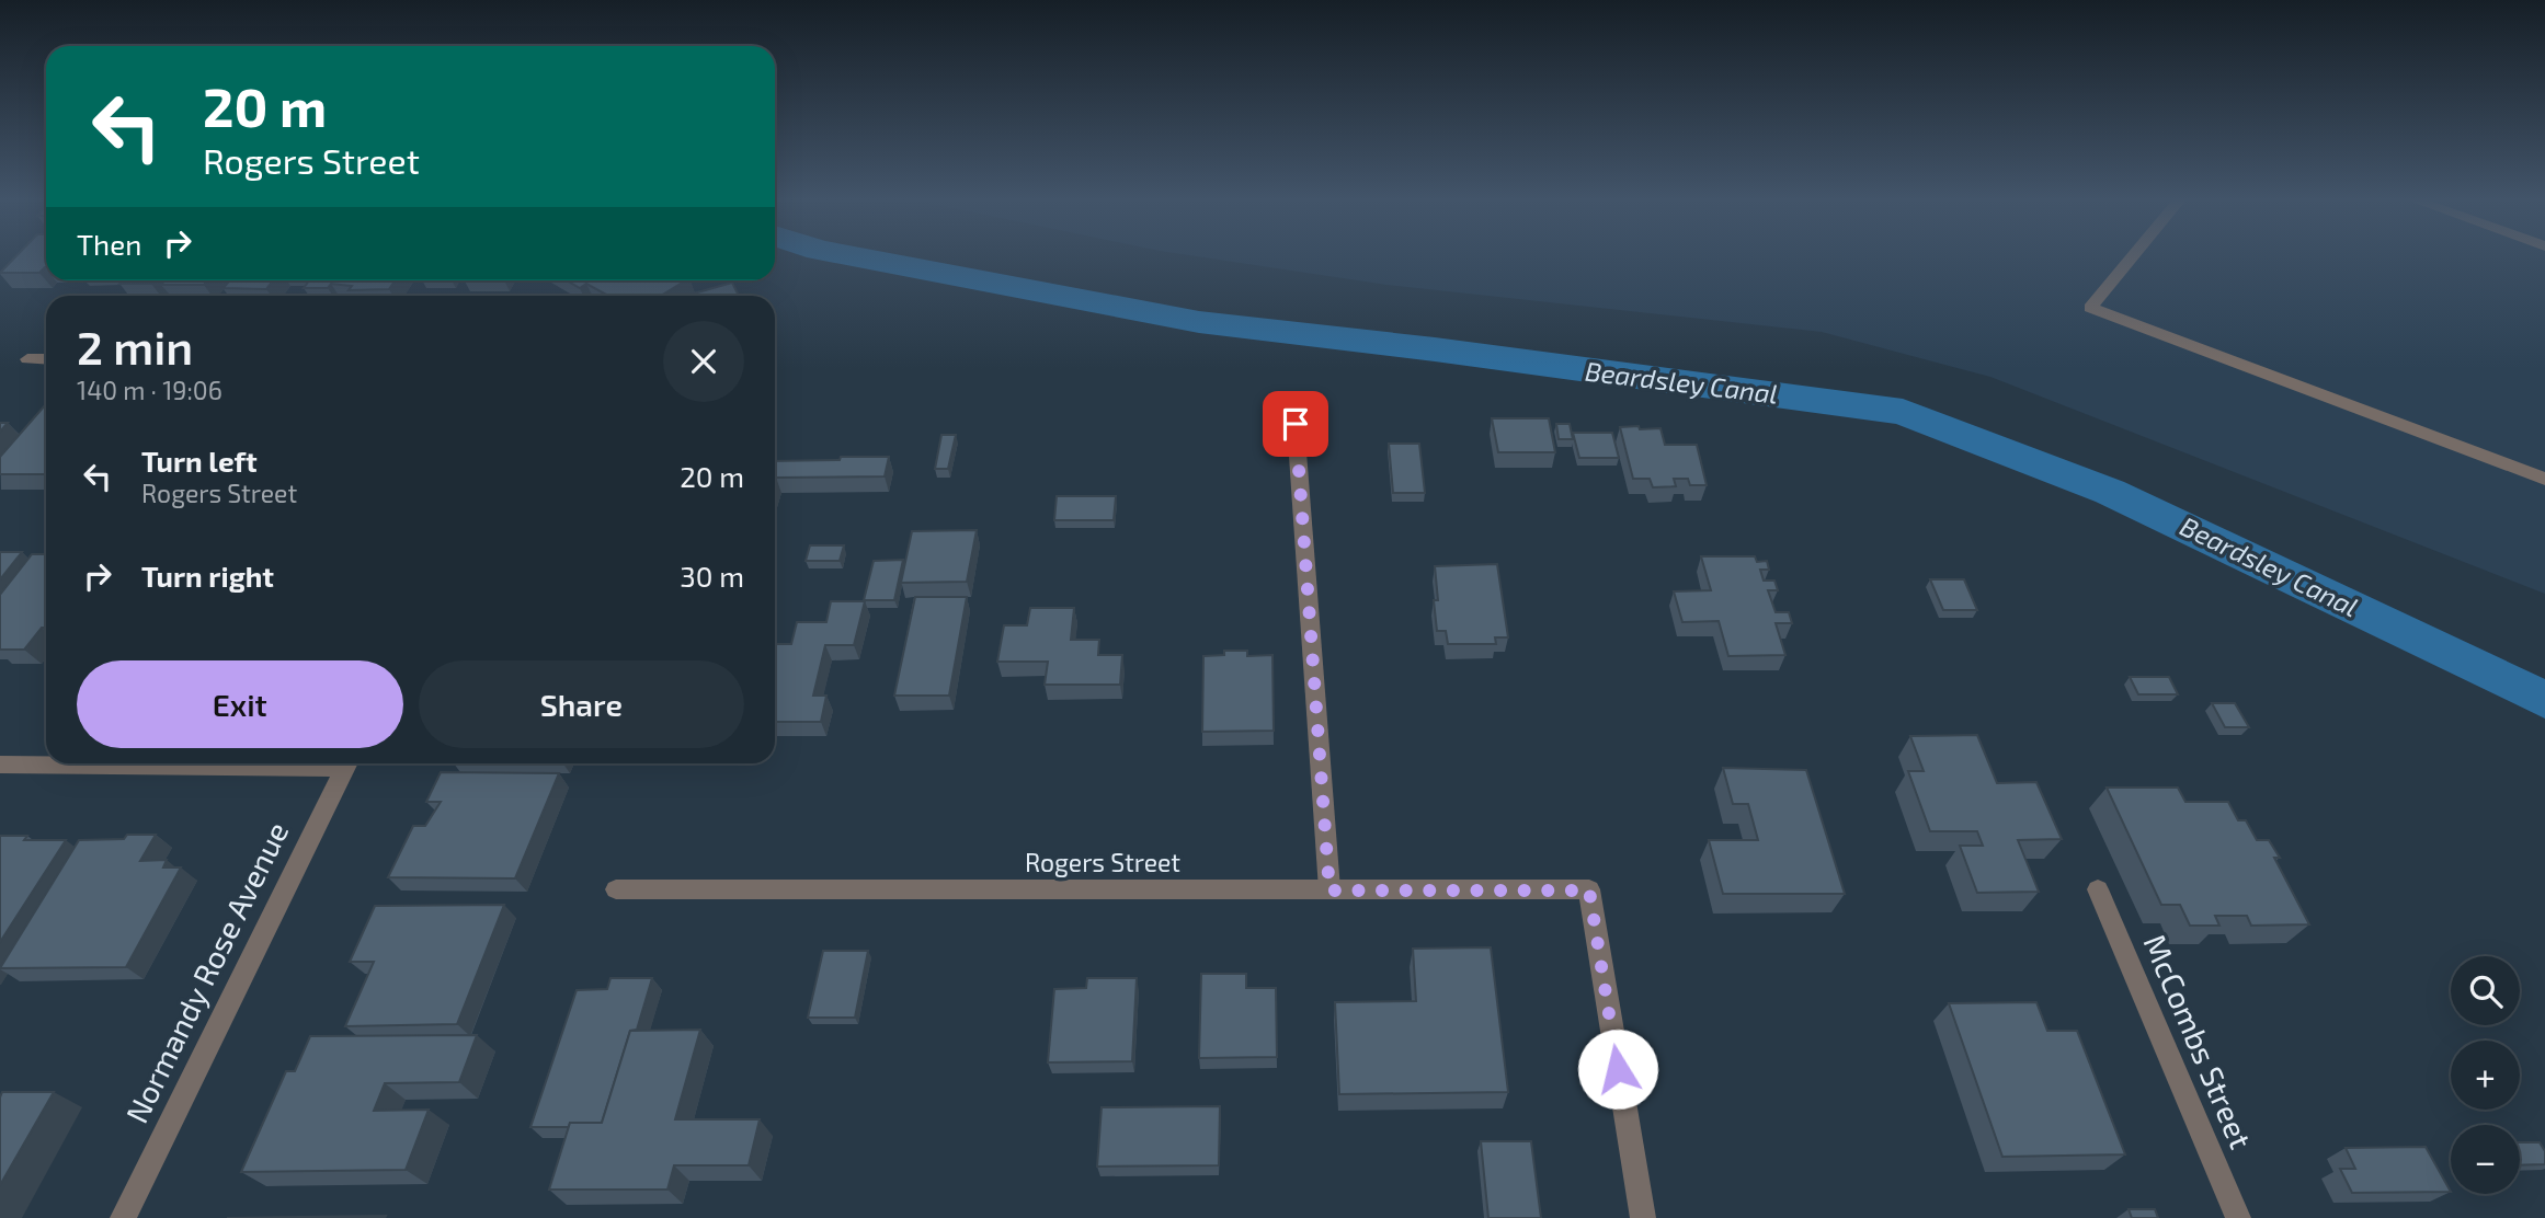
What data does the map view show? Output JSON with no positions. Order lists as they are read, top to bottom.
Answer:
{
  "streets": {
    "street": ["Rogers Street", "Normandy Rose Avenue", "McCombs Street"]
  },
  "water": ["Beardsley Canal"],
  "page": {
    "turn": ["20 m", "Rogers Street"],
    "then": "Then",
    "heading": ["2 min", "140 m · 19:06"],
    "list": [
      {
        "name": "Turn left",
        "note": "Rogers Street",
        "value": "20 m"
      },
      {
        "name": "Turn right",
        "value": "30 m"
      }
    ],
    "buttons": ["Exit", "Share"],
    "map_buttons": ["+", "−"]
  }
}
